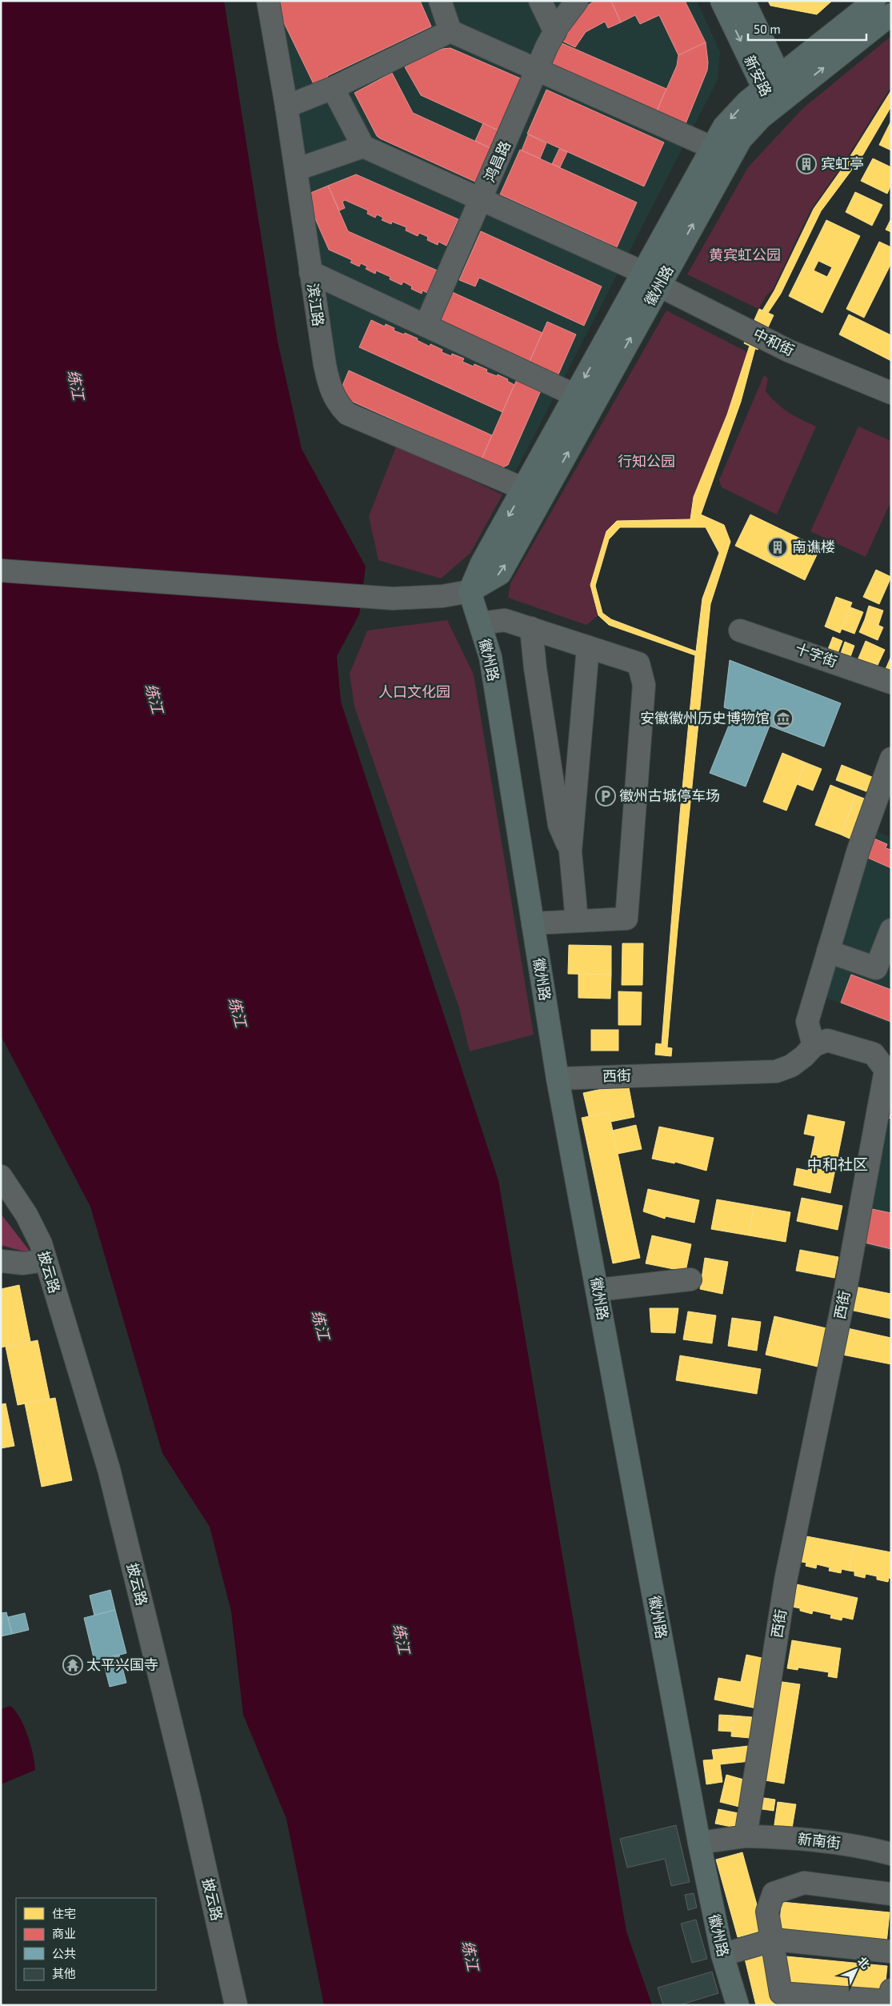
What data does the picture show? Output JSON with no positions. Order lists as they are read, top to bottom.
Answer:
{
  "streets": {
    "main road": ["新安路", "徽州路"],
    "street": [
      "鸿昌路",
      "滨江路",
      "中和街",
      "十字街",
      "西街",
      "披云路",
      "新南街"
    ]
  },
  "crossings": [
    ["新安路", "徽州路"],
    ["徽州路", "滨江路"],
    ["徽州路", "中和街"],
    ["徽州路", "西街"],
    ["西街", "新南街"]
  ],
  "districts": ["中和社区"],
  "water": ["练江"],
  "parks": ["黄宾虹公园", "行知公园", "人口文化园"],
  "places": {
    "building": ["宾虹亭", "南谯楼"],
    "museum": ["安徽徽州历史博物馆"],
    "parking": ["徽州古城停车场"],
    "temple": ["太平兴国寺"]
  },
  "legend": [
    "住宅",
    "商业",
    "公共",
    "其他"
  ],
  "scale_bar": "50 m",
  "north": "top right"
}
